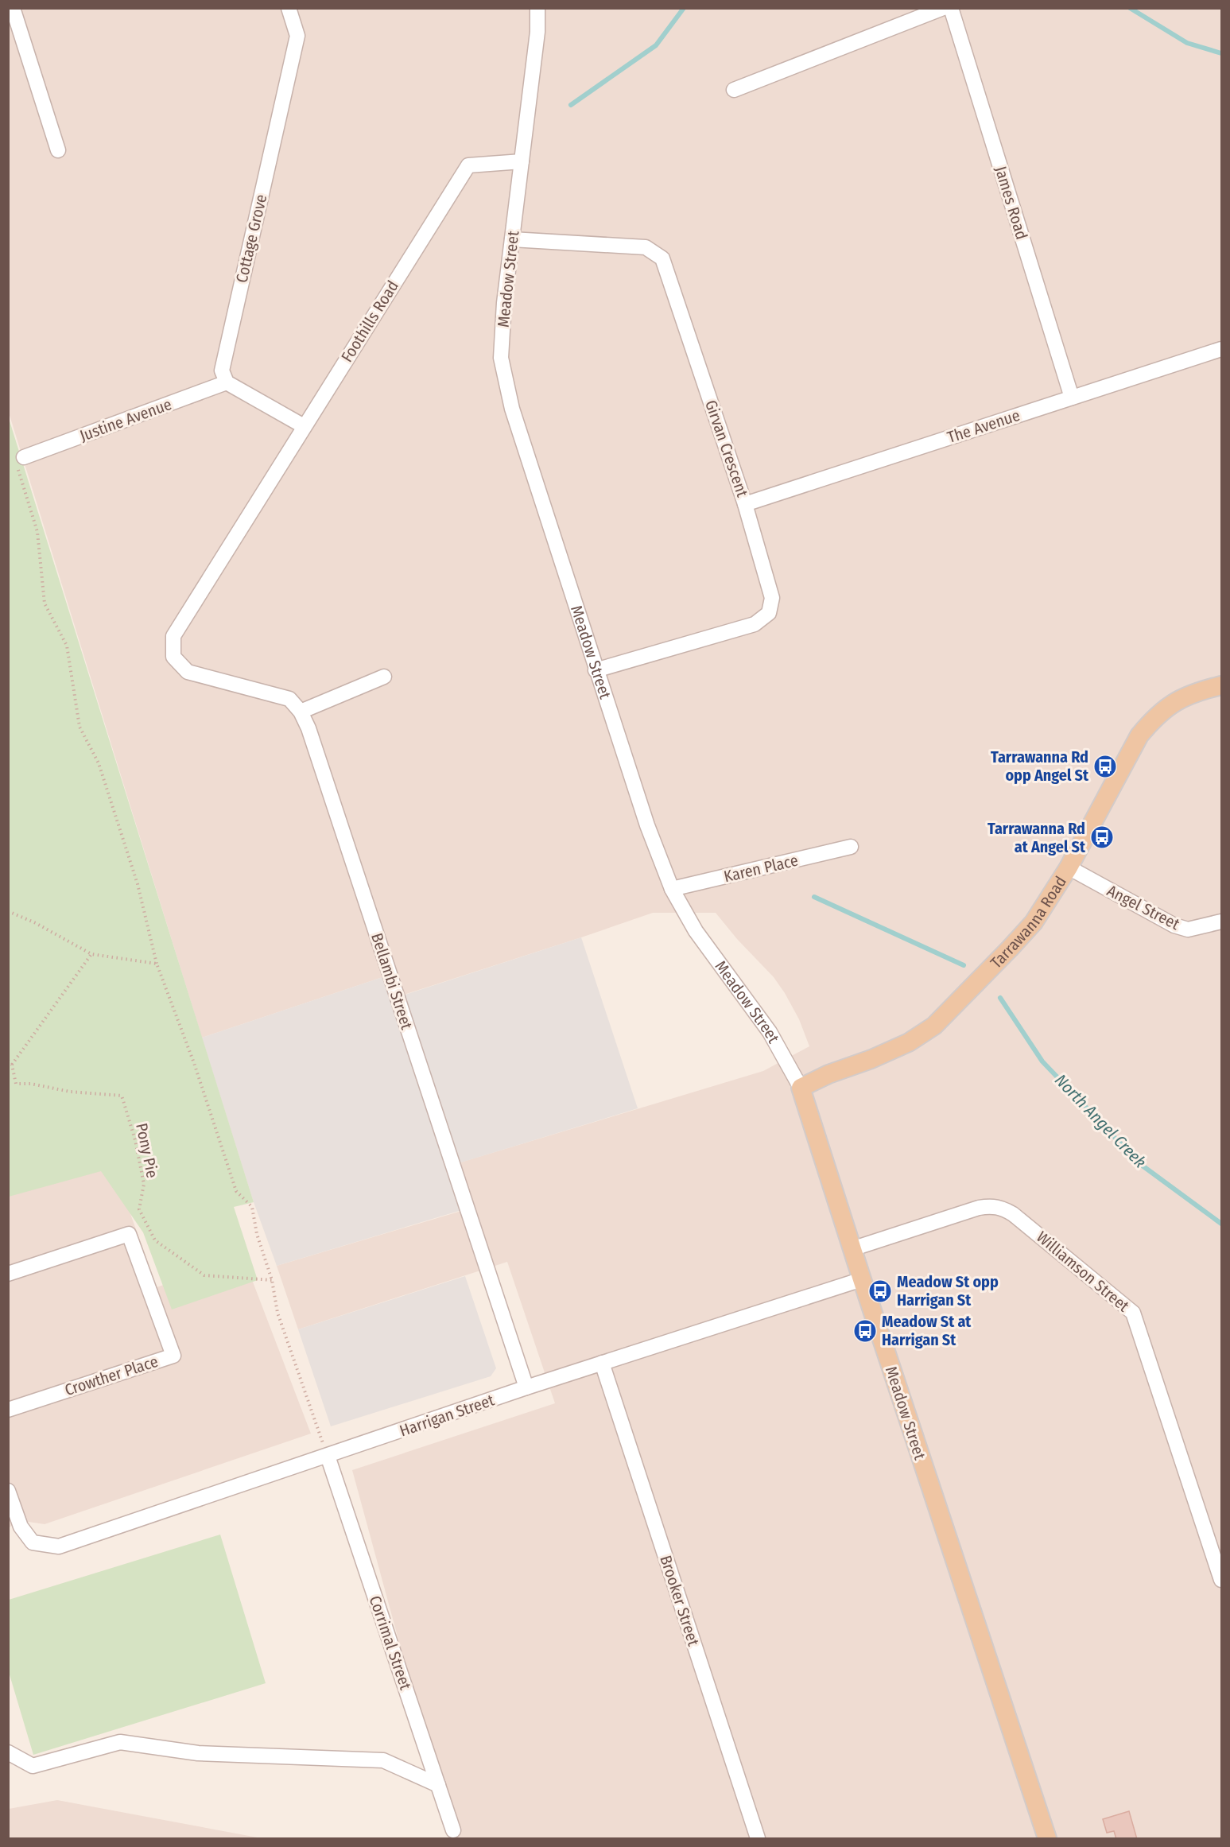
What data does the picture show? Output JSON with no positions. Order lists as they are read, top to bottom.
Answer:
{
  "streets": {
    "main road": ["Meadow Street", "Tarrawanna Road"],
    "street": [
      "James Road",
      "Cottage Grove",
      "Foothills Road",
      "Justine Avenue",
      "The Avenue",
      "Girvan Crescent",
      "Karen Place",
      "Angel Street",
      "Bellambi Street",
      "Williamson Street",
      "Crowther Place",
      "Harrigan Street",
      "Brooker Street",
      "Corrimal Street"
    ],
    "path": ["Pony Pie"]
  },
  "crossings": [
    ["James Road", "The Avenue"],
    ["Cottage Grove", "Justine Avenue"],
    ["Meadow Street", "Foothills Road"],
    ["Meadow Street", "Girvan Crescent"],
    ["Meadow Street", "Karen Place"],
    ["Meadow Street", "Tarrawanna Road"],
    ["Meadow Street", "Williamson Street"],
    ["Meadow Street", "Harrigan Street"],
    ["Foothills Road", "Bellambi Street"],
    ["The Avenue", "Girvan Crescent"],
    ["Angel Street", "Tarrawanna Road"],
    ["Bellambi Street", "Harrigan Street"],
    ["Harrigan Street", "Brooker Street"],
    ["Harrigan Street", "Corrimal Street"]
  ],
  "water": ["North Angel Creek"],
  "places": {
    "bus stop": [
      "Tarrawanna Rd opp Angel St",
      "Tarrawanna Rd at Angel St",
      "Meadow St opp Harrigan St",
      "Meadow St at Harrigan St"
    ]
  }
}
